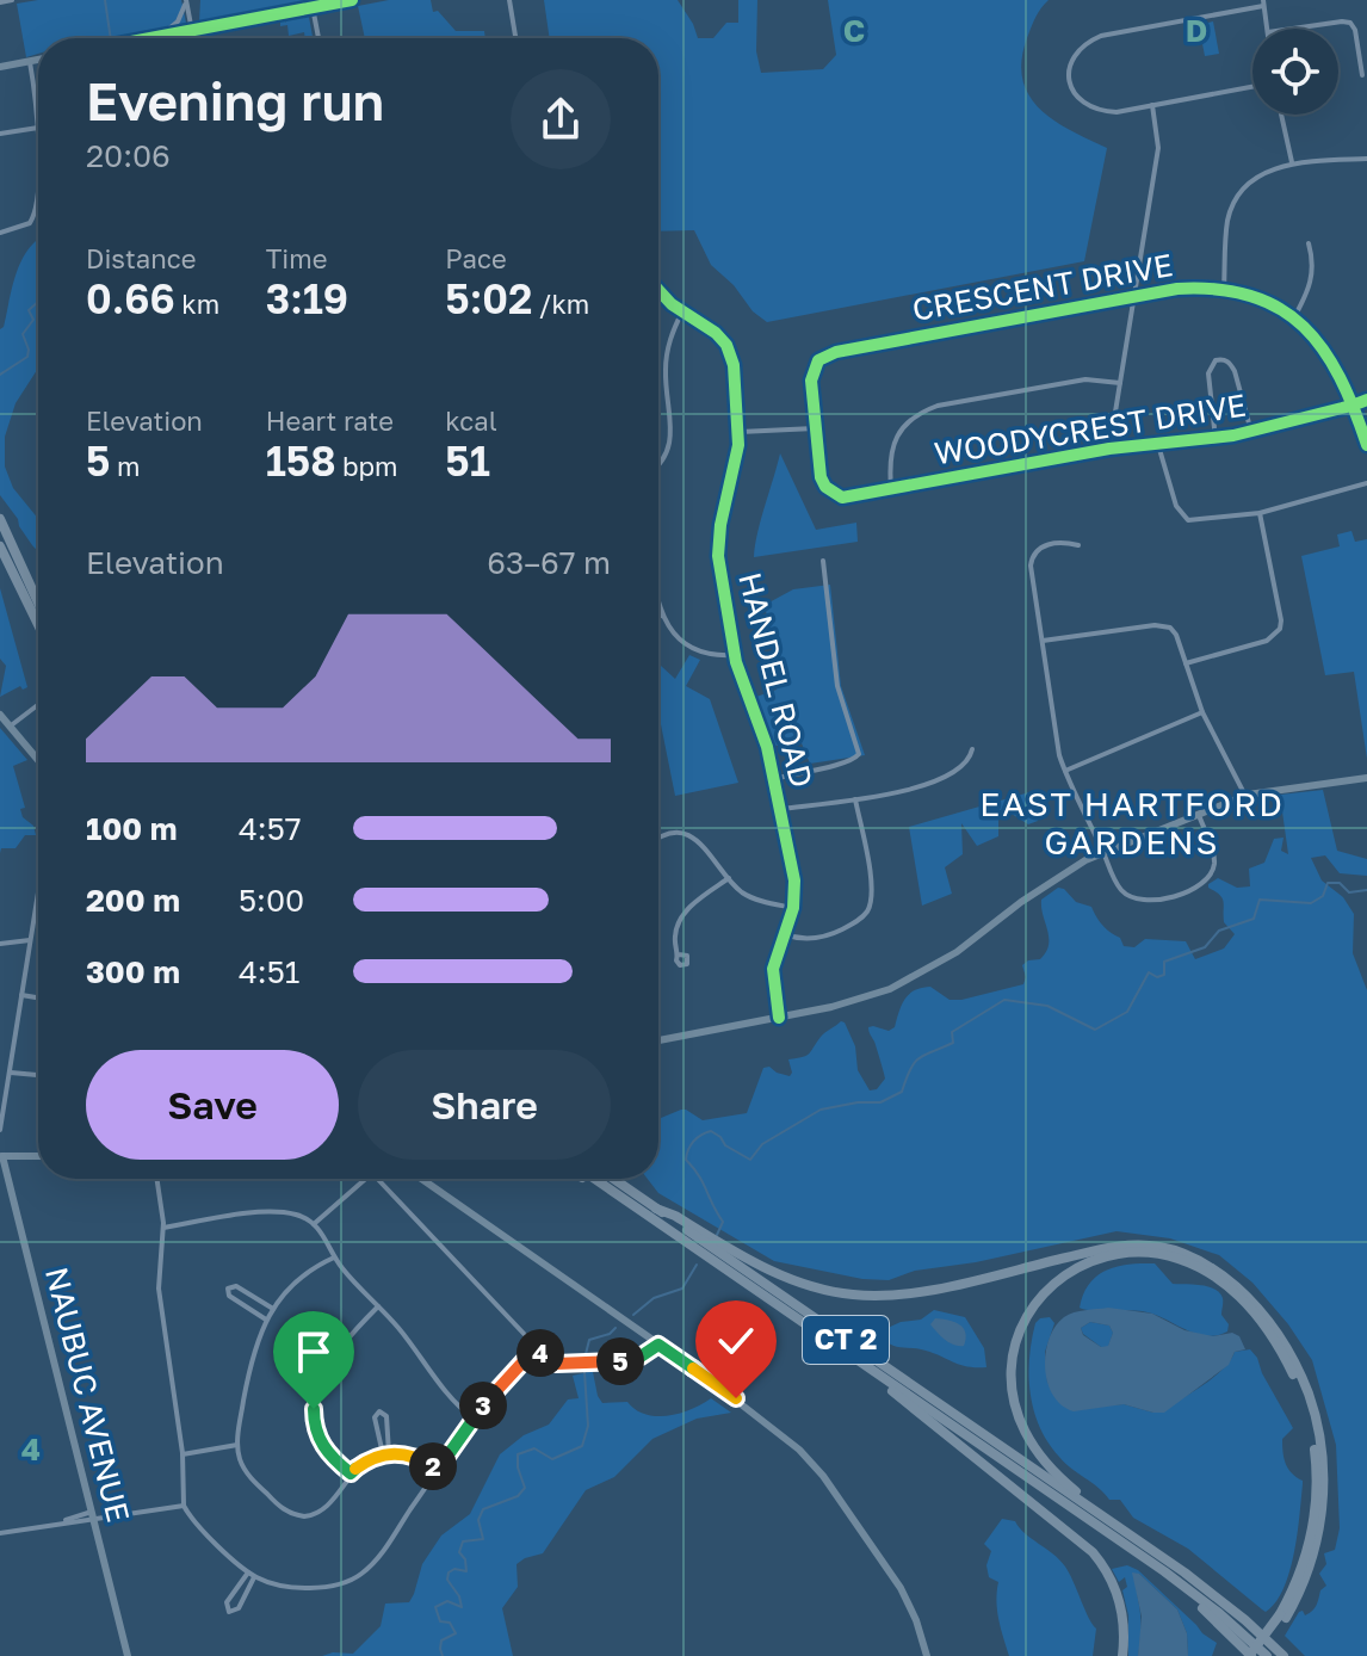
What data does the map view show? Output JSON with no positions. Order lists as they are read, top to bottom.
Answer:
{
  "streets": {
    "highway": ["CT 2"],
    "main road": ["NAUBUC AVENUE"],
    "street": ["CRESCENT DRIVE", "WOODYCREST DRIVE", "HANDEL ROAD"]
  },
  "crossings": [
    ["CRESCENT DRIVE", "WOODYCREST DRIVE"]
  ],
  "districts": ["EAST HARTFORD GARDENS"],
  "page": {
    "heading": ["Evening run", "20:06"],
    "stats": [
      ["Distance", "0.66 km"],
      ["Time", "3:19"],
      ["Pace", "5:02 /km"],
      ["Elevation", "5 m"],
      ["Heart rate", "158 bpm"],
      ["kcal", "51"]
    ],
    "chart": ["Elevation", "63–67 m"],
    "list": [
      {
        "name": "100 m",
        "note": "4:57"
      },
      {
        "name": "200 m",
        "note": "5:00"
      },
      {
        "name": "300 m",
        "note": "4:51"
      }
    ],
    "buttons": ["Save", "Share"],
    "pins": [
      "4",
      "5",
      "3",
      "2"
    ]
  },
  "grid": {
    "columns": ["C", "D"],
    "rows": ["4"]
  }
}
